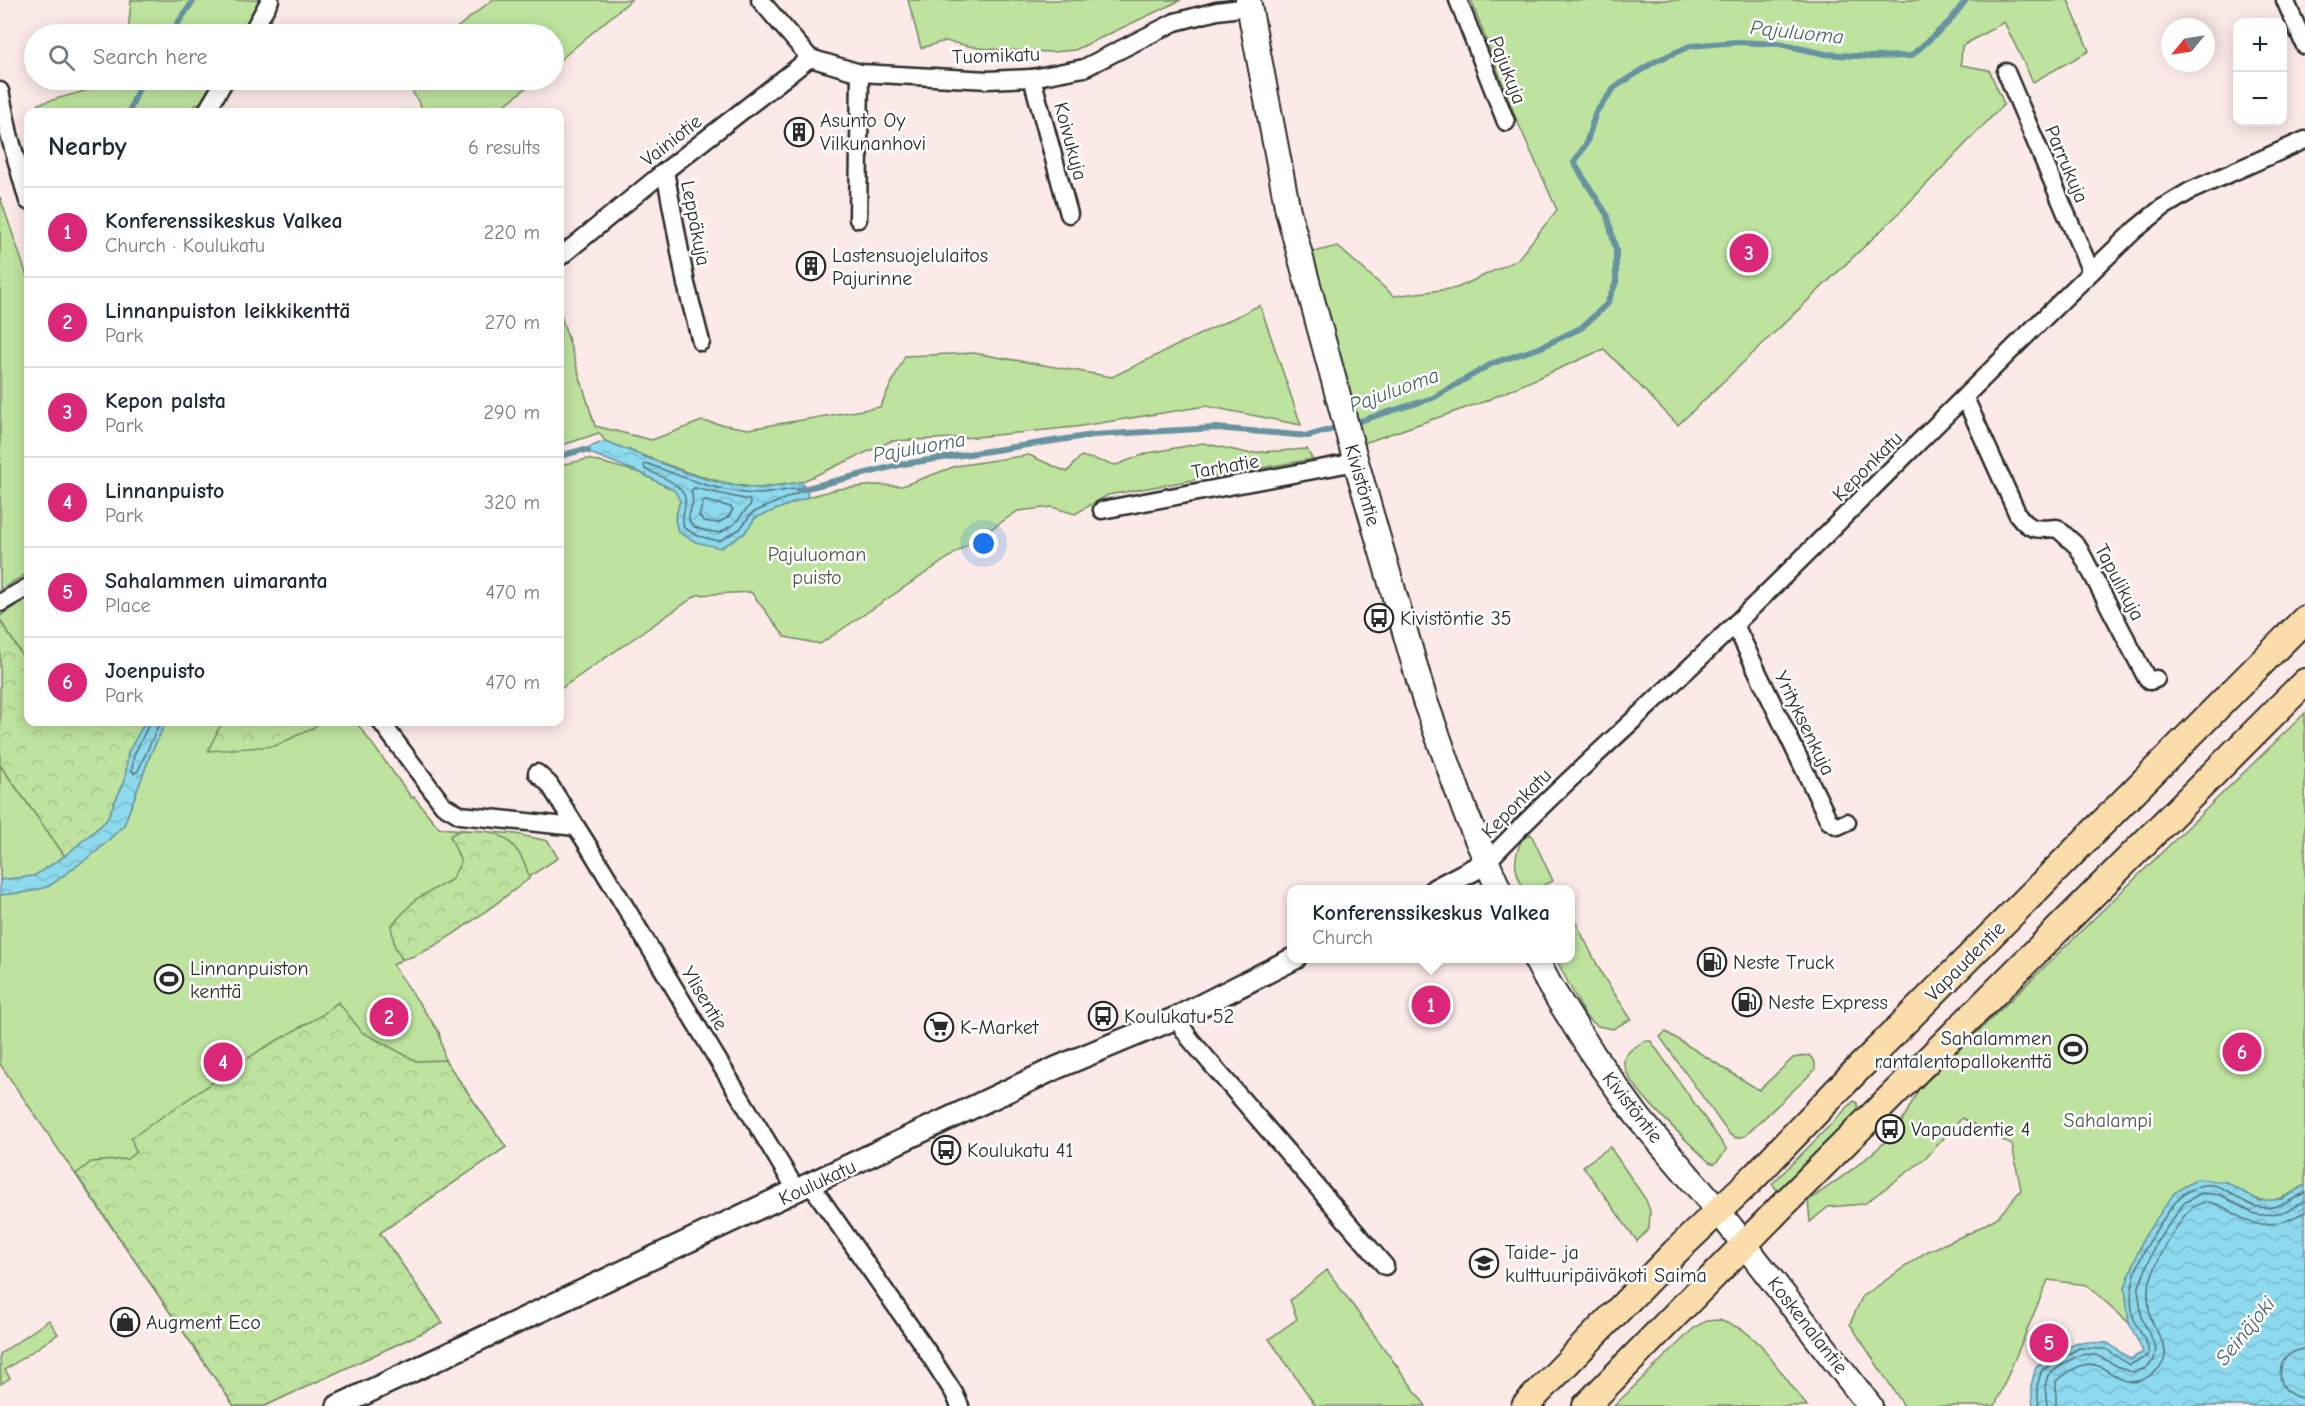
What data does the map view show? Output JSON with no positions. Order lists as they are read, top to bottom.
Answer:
{
  "streets": {
    "main road": ["Kivistöntie", "Vapaudentie", "Koskenalantie"],
    "street": [
      "Tuomikatu",
      "Pajukuja",
      "Vainiotie",
      "Koivukuja",
      "Parrukuja",
      "Leppäkuja",
      "Tarhatie",
      "Keponkatu",
      "Tapulikuja",
      "Yrityksenkuja",
      "Ylisentie",
      "Koulukatu"
    ]
  },
  "crossings": [
    ["Tuomikatu", "Vainiotie"],
    ["Tuomikatu", "Koivukuja"],
    ["Tuomikatu", "Kivistöntie"],
    ["Vainiotie", "Leppäkuja"],
    ["Parrukuja", "Keponkatu"],
    ["Tarhatie", "Kivistöntie"],
    ["Keponkatu", "Kivistöntie"],
    ["Keponkatu", "Tapulikuja"],
    ["Keponkatu", "Yrityksenkuja"],
    ["Kivistöntie", "Vapaudentie"],
    ["Kivistöntie", "Koskenalantie"],
    ["Ylisentie", "Koulukatu"]
  ],
  "water": ["Pajuluoma", "Seinäjoki"],
  "parks": ["Pajuluoman puisto", "Sahalampi"],
  "places": {
    "building": ["Asunto Oy Vilkunanhovi", "Lastensuojelulaitos Pajurinne"],
    "bus stop": [
      "Kivistöntie 35",
      "Koulukatu 52",
      "Vapaudentie 4",
      "Koulukatu 41"
    ],
    "fuel station": ["Neste Truck", "Neste Express"],
    "sports": ["Linnanpuiston kenttä", "Sahalammen rantalentopallokenttä"],
    "supermarket": ["K-Market"],
    "school or university": ["Taide- ja kulttuuripäiväkoti Saima"],
    "shop": ["Augment Eco"]
  },
  "north": "bottom left",
  "page": {
    "map_buttons": ["+", "−"],
    "search": "Search here",
    "heading": ["Nearby", "6 results"],
    "list": [
      {
        "mark": "1",
        "name": "Konferenssikeskus Valkea",
        "note": "Church · Koulukatu",
        "value": "220 m"
      },
      {
        "mark": "2",
        "name": "Linnanpuiston leikkikenttä",
        "note": "Park",
        "value": "270 m"
      },
      {
        "mark": "3",
        "name": "Kepon palsta",
        "note": "Park",
        "value": "290 m"
      },
      {
        "mark": "4",
        "name": "Linnanpuisto",
        "note": "Park",
        "value": "320 m"
      },
      {
        "mark": "5",
        "name": "Sahalammen uimaranta",
        "note": "Place",
        "value": "470 m"
      },
      {
        "mark": "6",
        "name": "Joenpuisto",
        "note": "Park",
        "value": "470 m"
      }
    ],
    "pins": [
      "3",
      "1",
      "2",
      "6",
      "4",
      "5"
    ],
    "popup": ["Konferenssikeskus Valkea", "Church"]
  }
}
